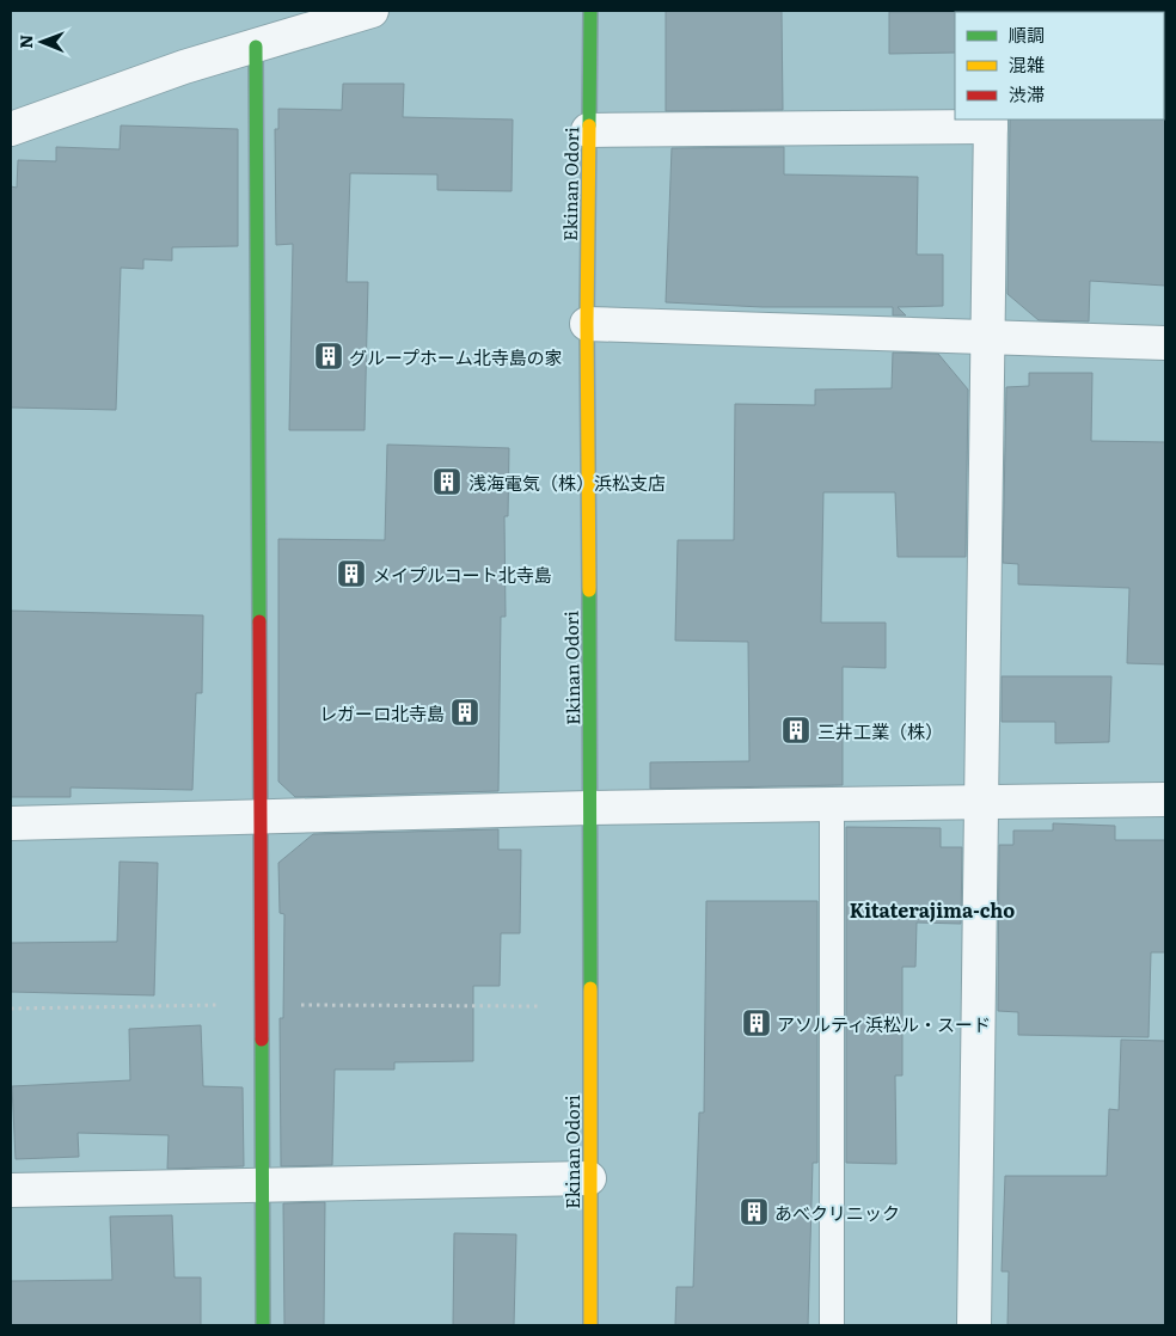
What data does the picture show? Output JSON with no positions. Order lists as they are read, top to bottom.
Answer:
{
  "streets": {
    "street": ["Ekinan Odori"]
  },
  "districts": ["Kitaterajima-cho"],
  "places": {
    "building": [
      "グループホーム北寺島の家",
      "浅海電気（株）浜松支店",
      "メイプルコート北寺島",
      "レガーロ北寺島",
      "三井工業（株）",
      "アソルティ浜松ル・スード",
      "あべクリニック"
    ]
  },
  "legend": ["順調", "混雑", "渋滞"],
  "north": "left"
}
